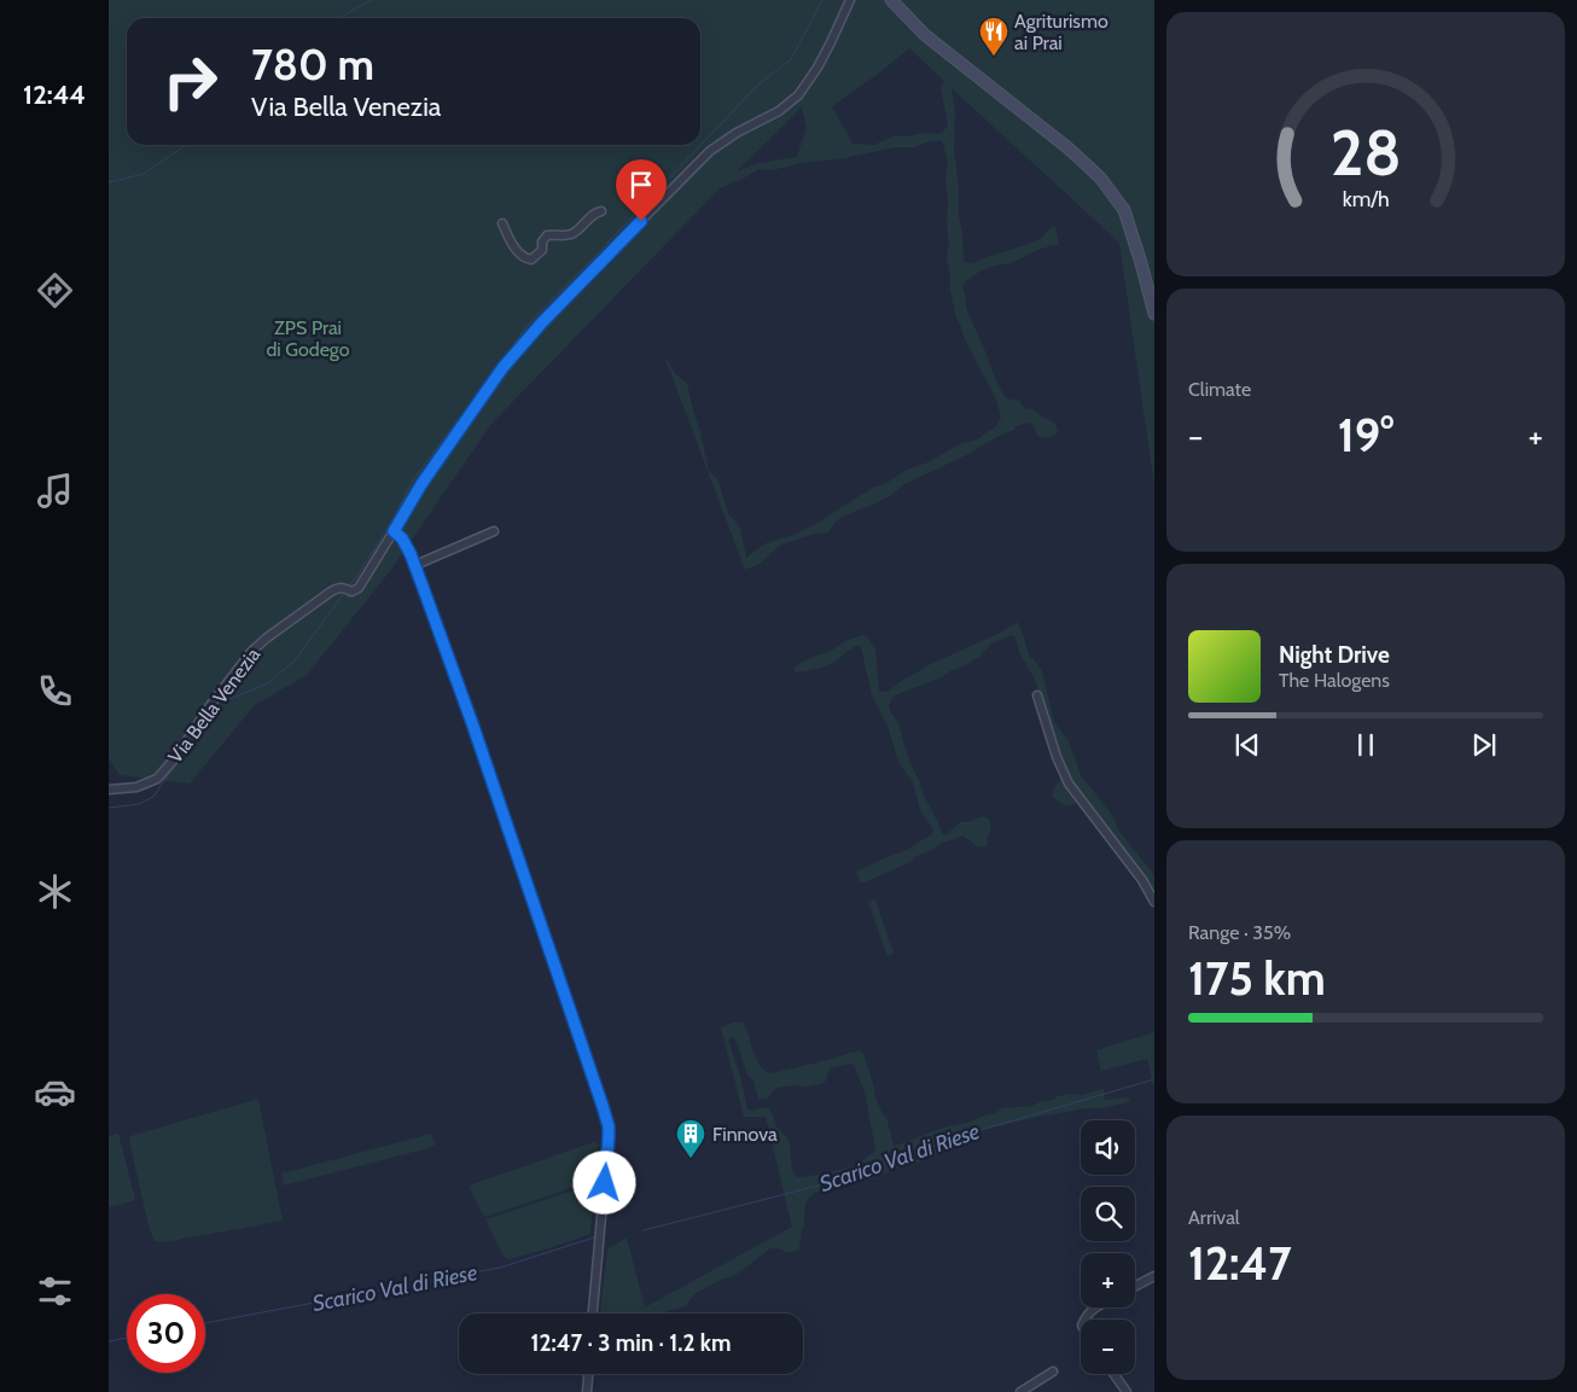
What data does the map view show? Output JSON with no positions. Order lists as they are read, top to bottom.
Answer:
{
  "streets": {
    "street": ["Via Bella Venezia"]
  },
  "water": ["Scarico Val di Riese"],
  "parks": ["ZPS Prai di Godego"],
  "places": {
    "restaurant": ["Agriturismo ai Prai"],
    "building": ["Finnova"]
  },
  "page": {
    "tabs": "12:44",
    "turn": ["780 m", "Via Bella Venezia"],
    "tile": [
      "Climate",
      ["Range · 35%", "175 km"],
      ["Arrival", "12:47"]
    ],
    "heat": ["−", "19°", "+"],
    "song": ["Night Drive", "The Halogens"],
    "map_buttons": ["+", "−"],
    "limit": "30",
    "trip": "12:47 · 3 min · 1.2 km",
    "gauge": ["28", "km/h"]
  }
}
